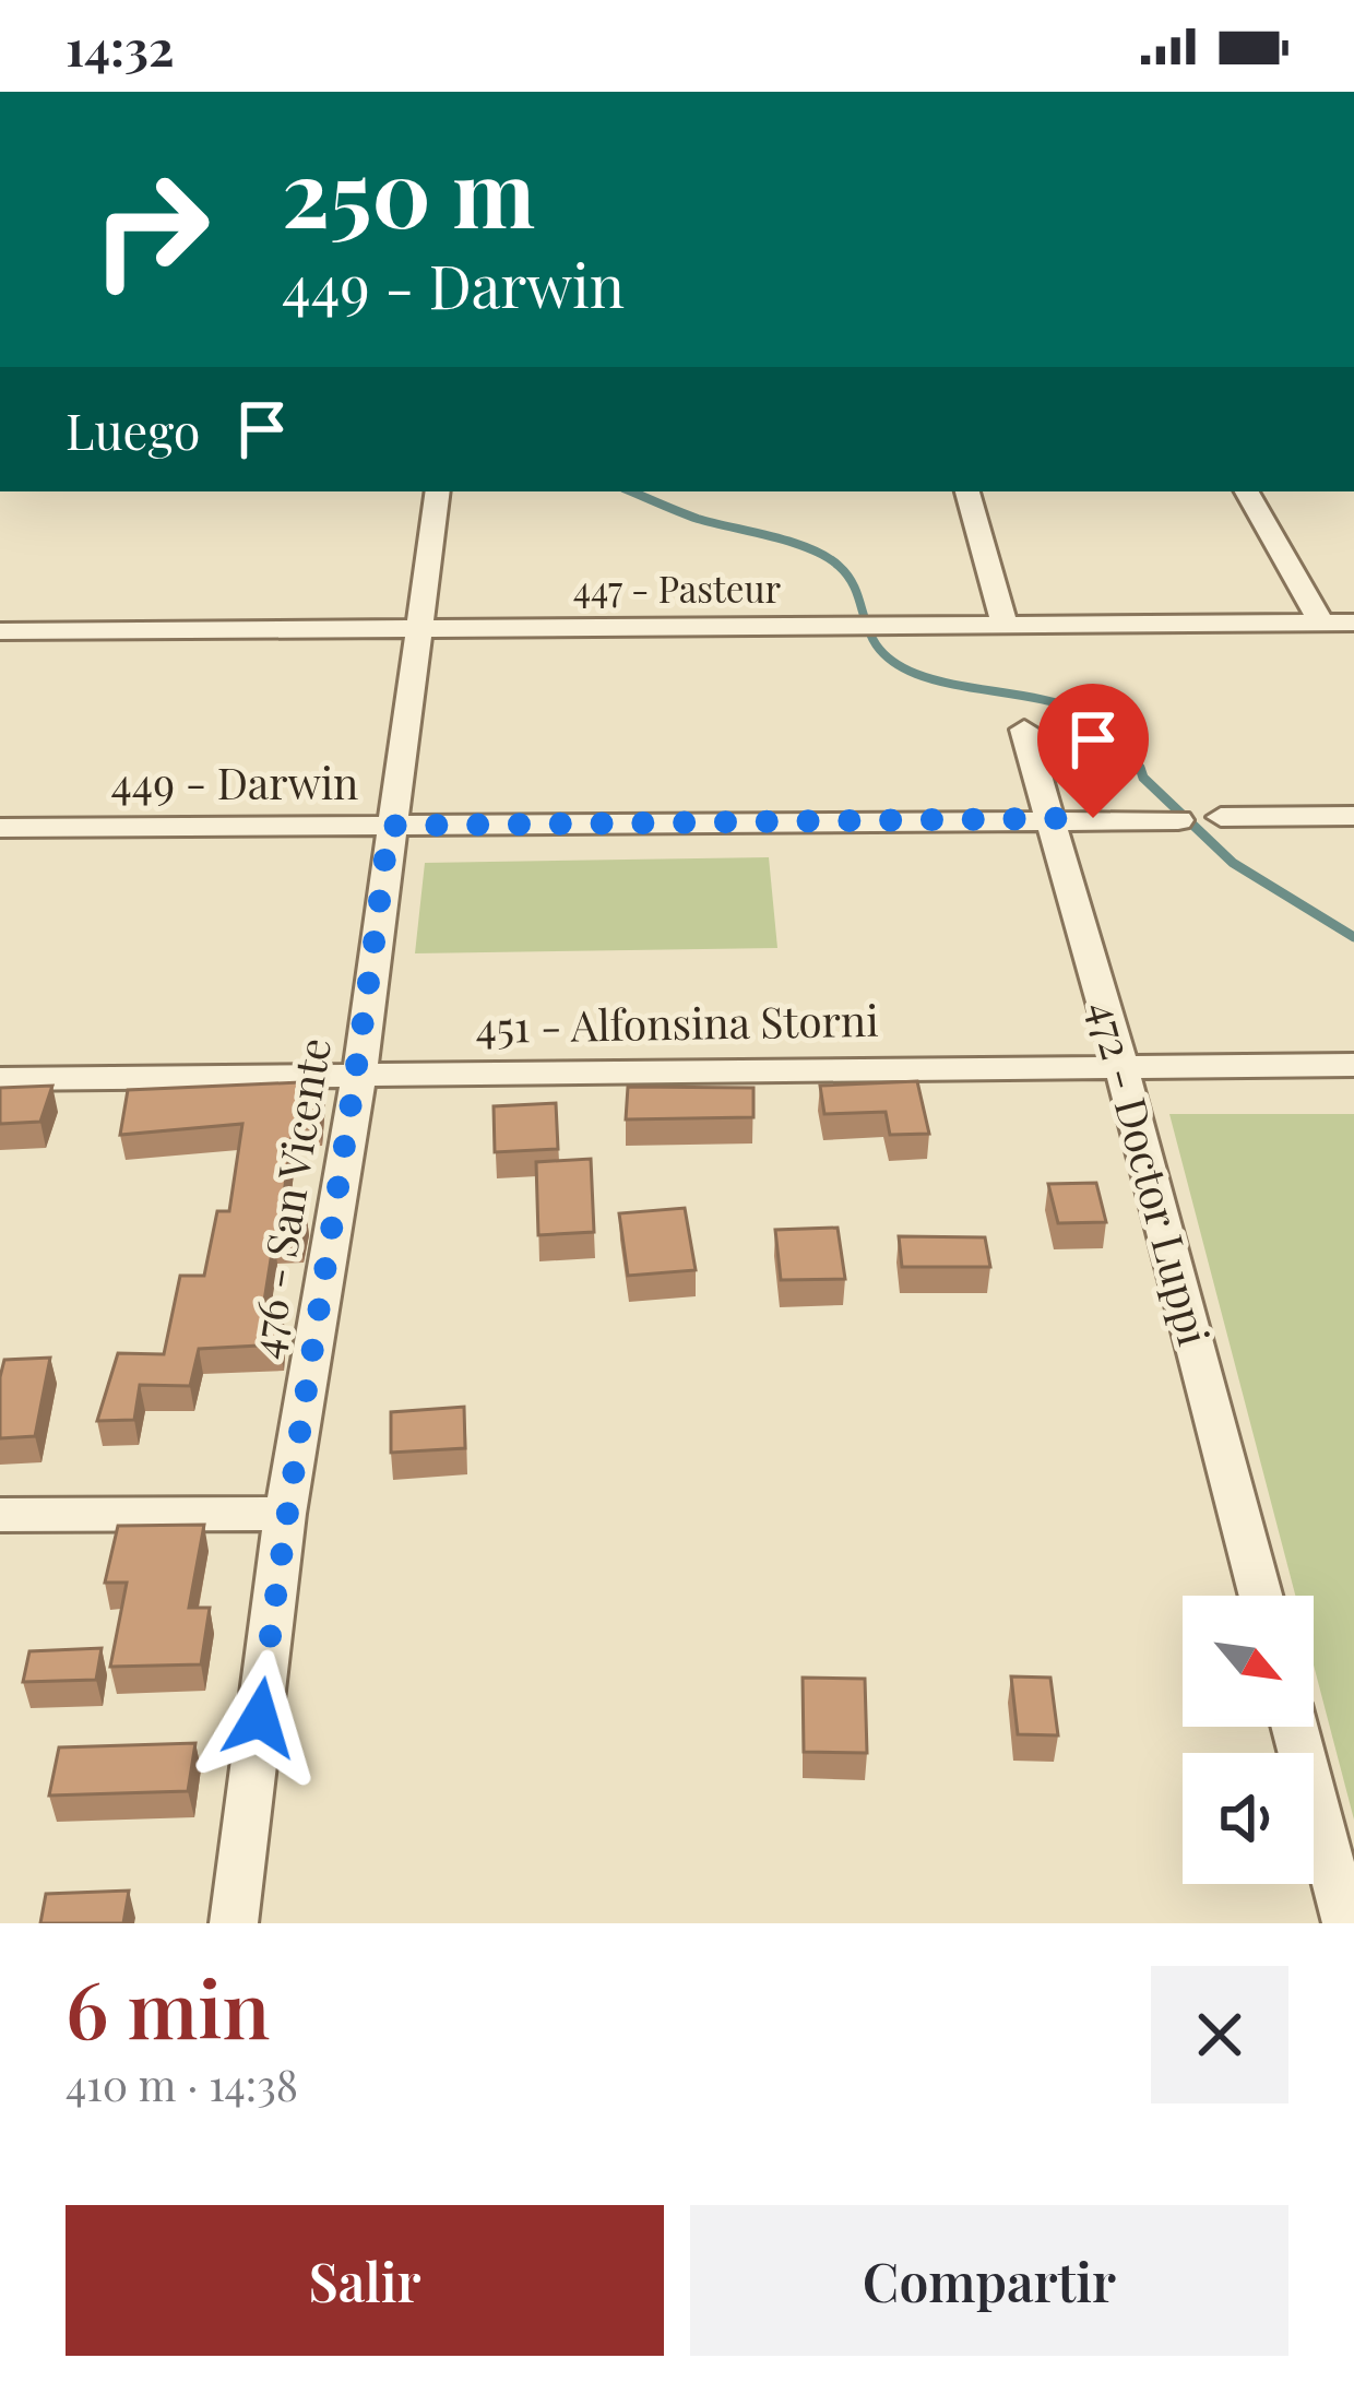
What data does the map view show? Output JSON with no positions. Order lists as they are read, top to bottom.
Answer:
{
  "streets": {
    "street": [
      "447 - Pasteur",
      "449 - Darwin",
      "451 - Alfonsina Storni",
      "472 - Doctor Luppi",
      "476 - San Vicente"
    ]
  },
  "crossings": [
    ["447 - Pasteur", "476 - San Vicente"],
    ["449 - Darwin", "472 - Doctor Luppi"],
    ["449 - Darwin", "476 - San Vicente"],
    ["451 - Alfonsina Storni", "472 - Doctor Luppi"],
    ["451 - Alfonsina Storni", "476 - San Vicente"]
  ],
  "north": "bottom right",
  "page": {
    "status": "14:32",
    "turn": ["250 m", "449 - Darwin"],
    "then": "Luego",
    "heading": ["6 min", "410 m · 14:38"],
    "buttons": ["Salir", "Compartir"]
  }
}
